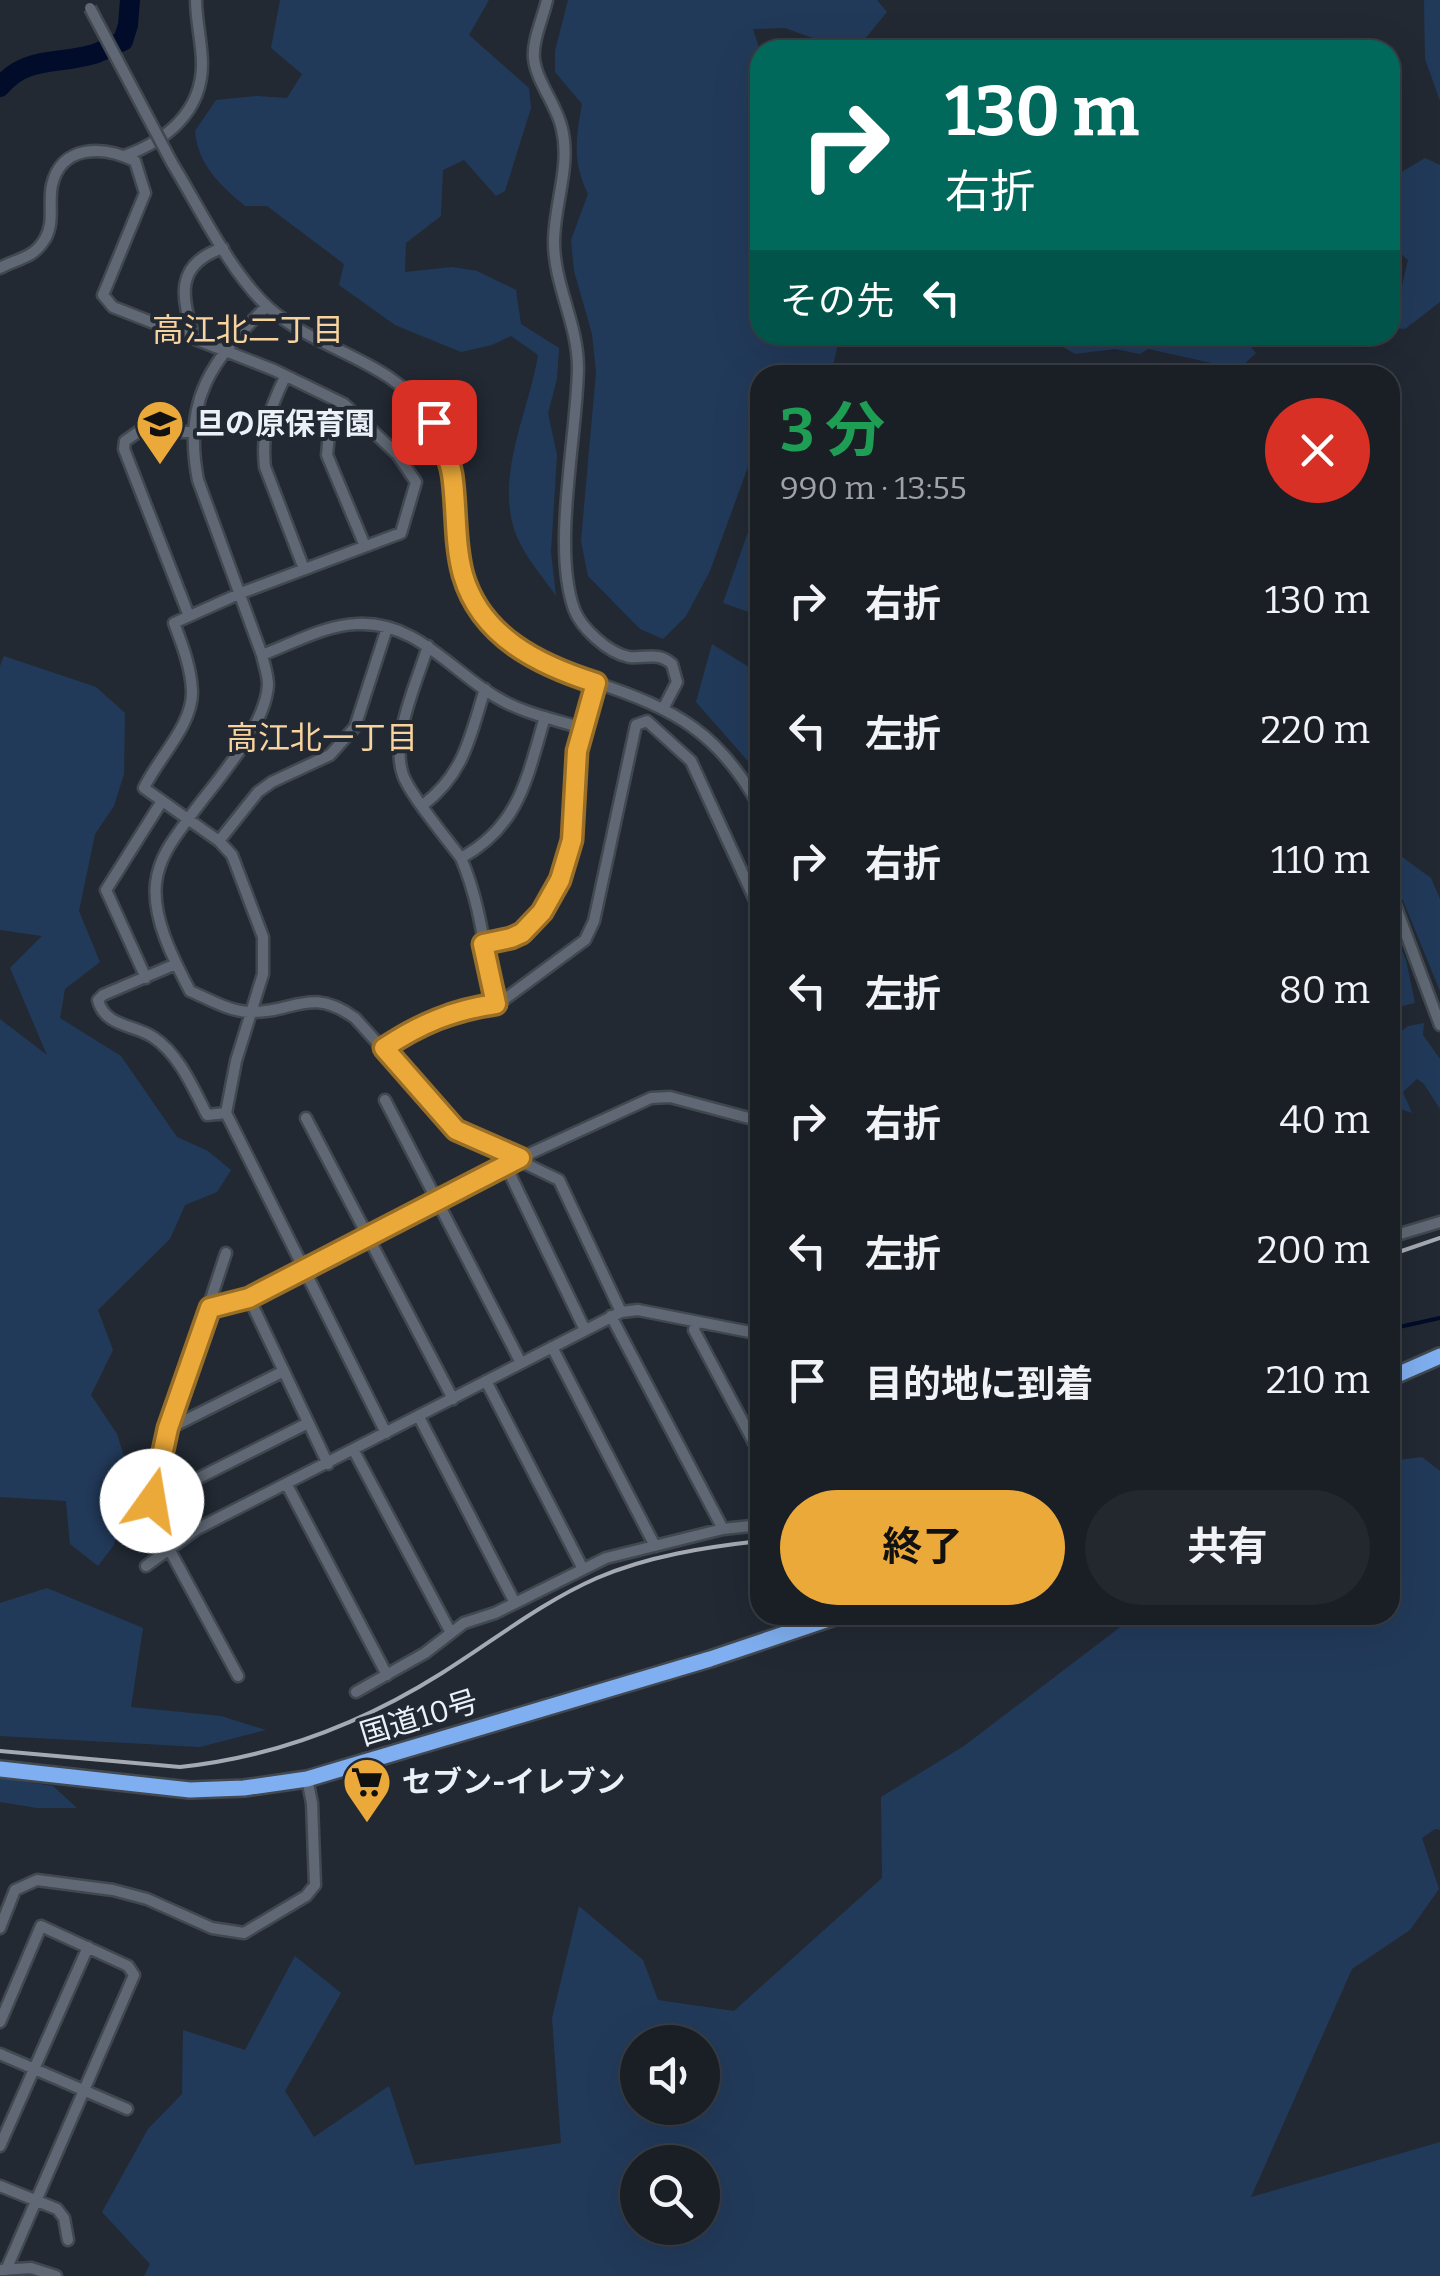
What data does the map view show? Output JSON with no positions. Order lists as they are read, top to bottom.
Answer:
{
  "streets": {
    "highway": ["国道10号"]
  },
  "districts": ["高江北二丁目", "高江北一丁目"],
  "places": {
    "school or university": ["旦の原保育園"],
    "supermarket": ["セブン-イレブン"]
  },
  "page": {
    "turn": ["130 m", "右折"],
    "then": "その先",
    "heading": ["3 分", "990 m · 13:55"],
    "list": [
      {
        "name": "右折",
        "value": "130 m"
      },
      {
        "name": "左折",
        "value": "220 m"
      },
      {
        "name": "右折",
        "value": "110 m"
      },
      {
        "name": "左折",
        "value": "80 m"
      },
      {
        "name": "右折",
        "value": "40 m"
      },
      {
        "name": "左折",
        "value": "200 m"
      },
      {
        "name": "目的地に到着",
        "value": "210 m"
      }
    ],
    "buttons": ["終了", "共有"]
  }
}
